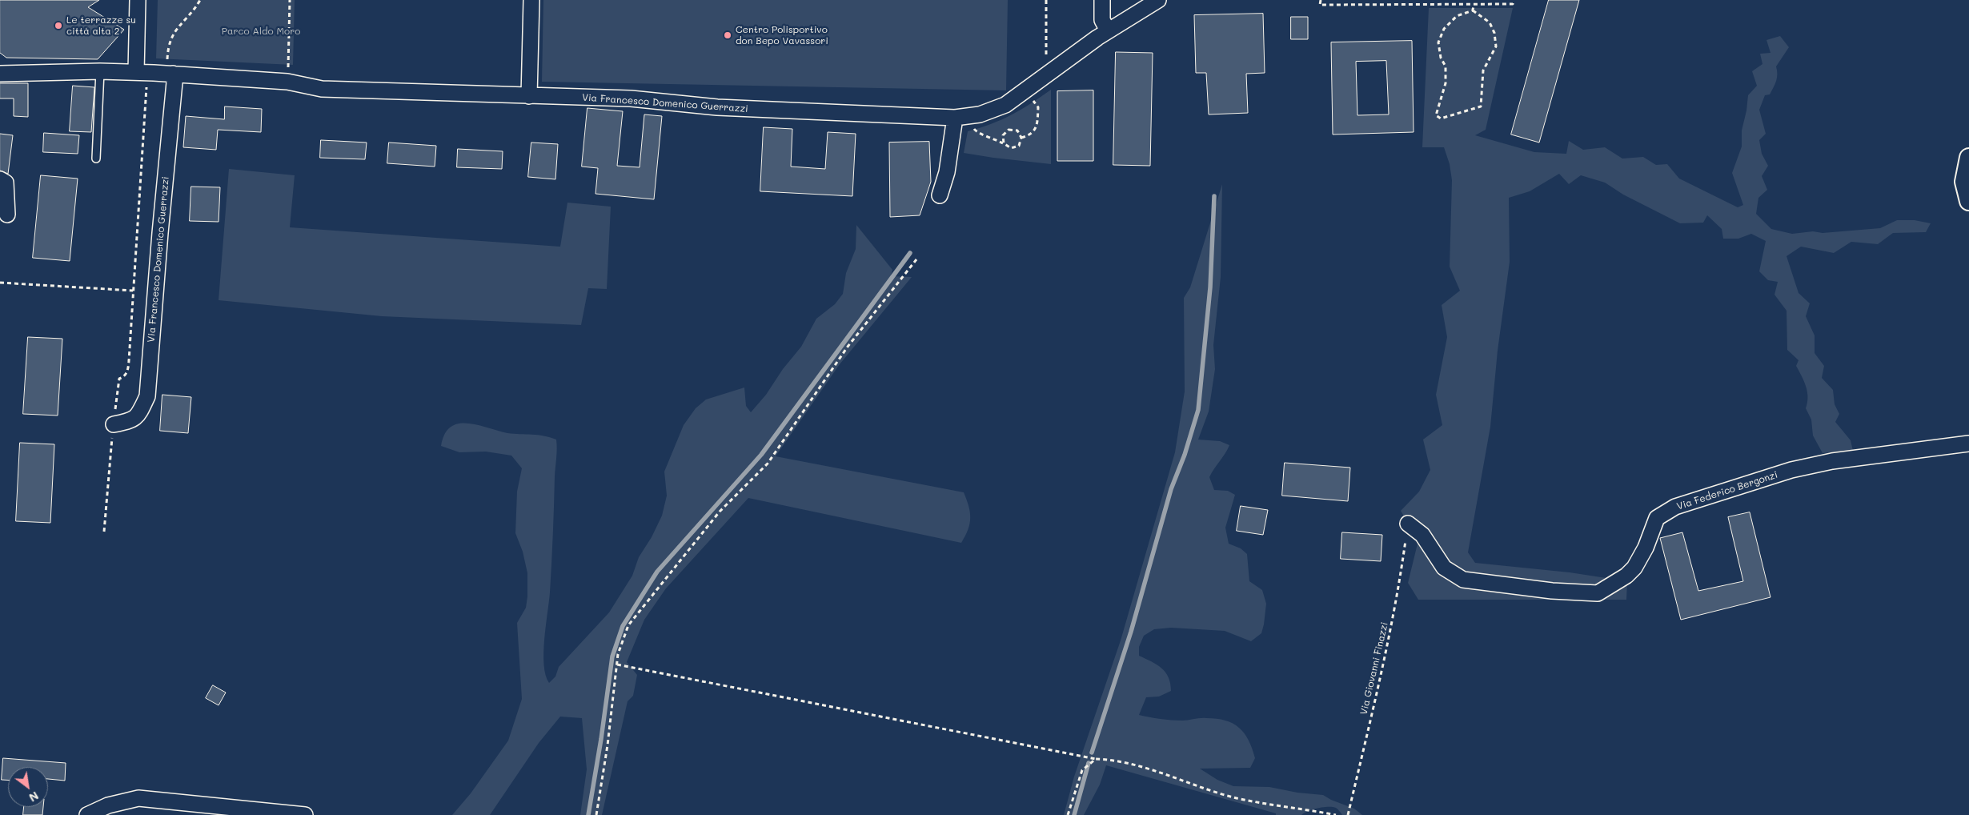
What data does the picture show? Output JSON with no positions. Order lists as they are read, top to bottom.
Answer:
{
  "streets": {
    "street": ["Via Francesco Domenico Guerrazzi", "Via Federico Bergonzi"],
    "path": ["Via Giovanni Finazzi"]
  },
  "crossings": [
    ["Via Federico Bergonzi", "Via Giovanni Finazzi"]
  ],
  "parks": ["Parco Aldo Moro"],
  "places": ["Le terrazze su città alta 2", "Centro Polisportivo don Bepo Vavassori"],
  "north": "bottom right"
}
